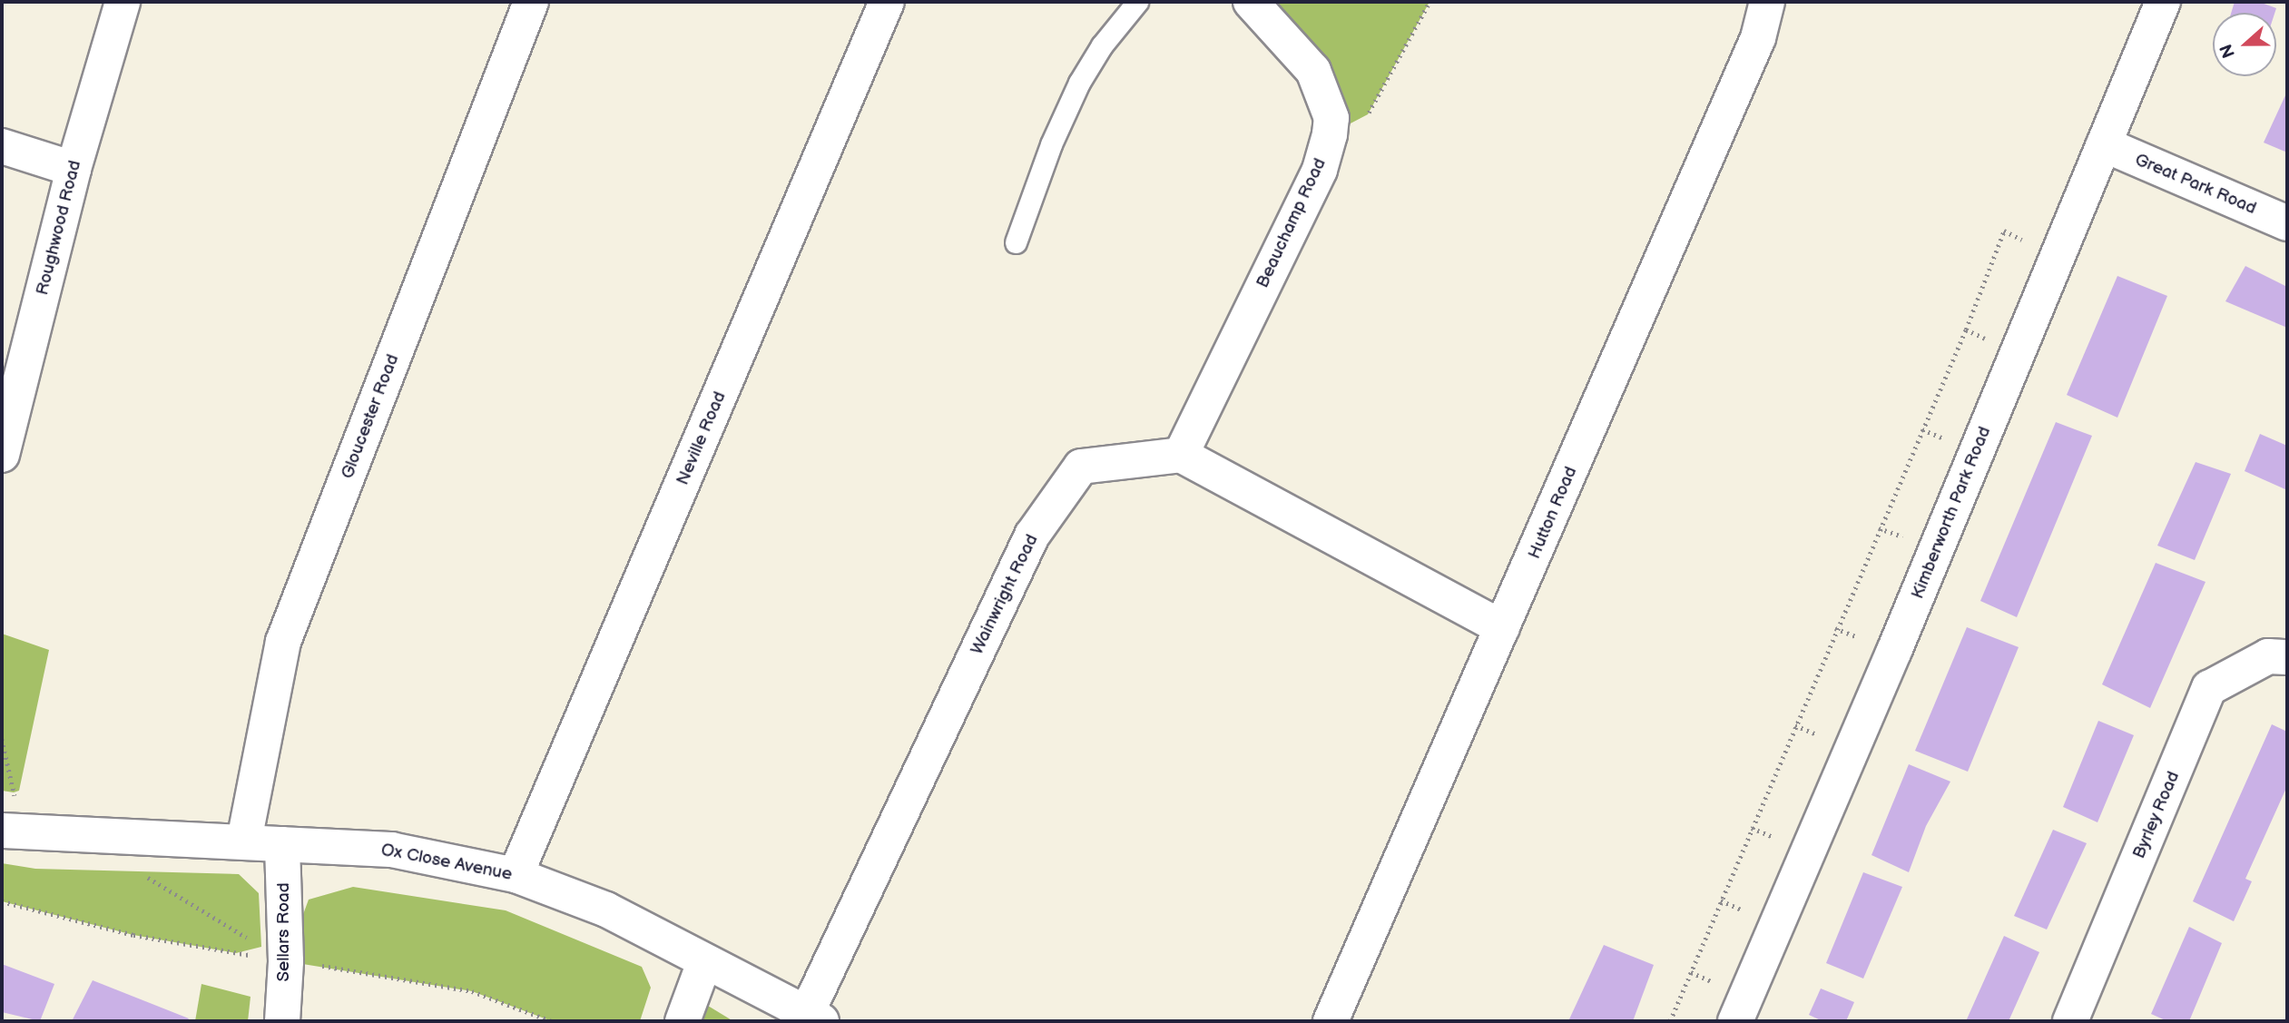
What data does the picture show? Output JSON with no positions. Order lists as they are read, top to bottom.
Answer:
{
  "streets": {
    "street": [
      "Great Park Road",
      "Beauchamp Road",
      "Roughwood Road",
      "Gloucester Road",
      "Neville Road",
      "Hutton Road",
      "Kimberworth Park Road",
      "Wainwright Road",
      "Byrley Road",
      "Ox Close Avenue",
      "Sellars Road"
    ]
  },
  "crossings": [
    ["Great Park Road", "Kimberworth Park Road"],
    ["Beauchamp Road", "Wainwright Road"],
    ["Gloucester Road", "Ox Close Avenue"],
    ["Neville Road", "Ox Close Avenue"],
    ["Wainwright Road", "Ox Close Avenue"],
    ["Ox Close Avenue", "Sellars Road"]
  ],
  "north": "left"
}
